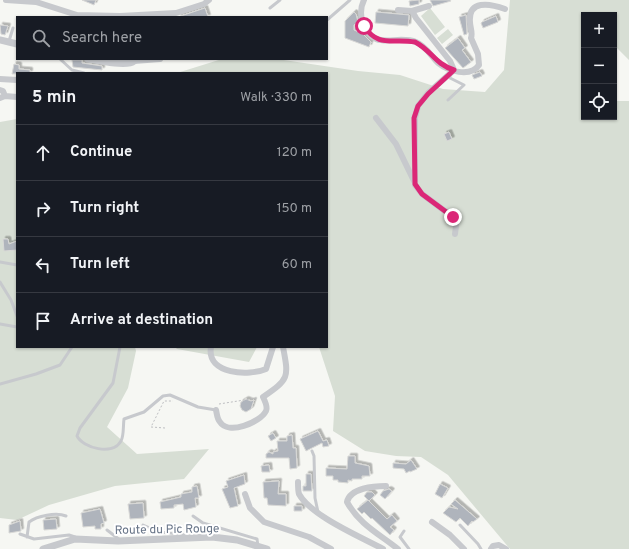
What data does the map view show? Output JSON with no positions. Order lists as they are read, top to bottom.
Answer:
{
  "streets": {
    "street": ["Route du Pic Rouge"]
  },
  "page": {
    "map_buttons": ["+", "−"],
    "search": "Search here",
    "heading": ["5 min", "Walk · 330 m"],
    "list": [
      ["Continue", "120 m"],
      ["Turn right", "150 m"],
      ["Turn left", "60 m"],
      "Arrive at destination"
    ]
  }
}
